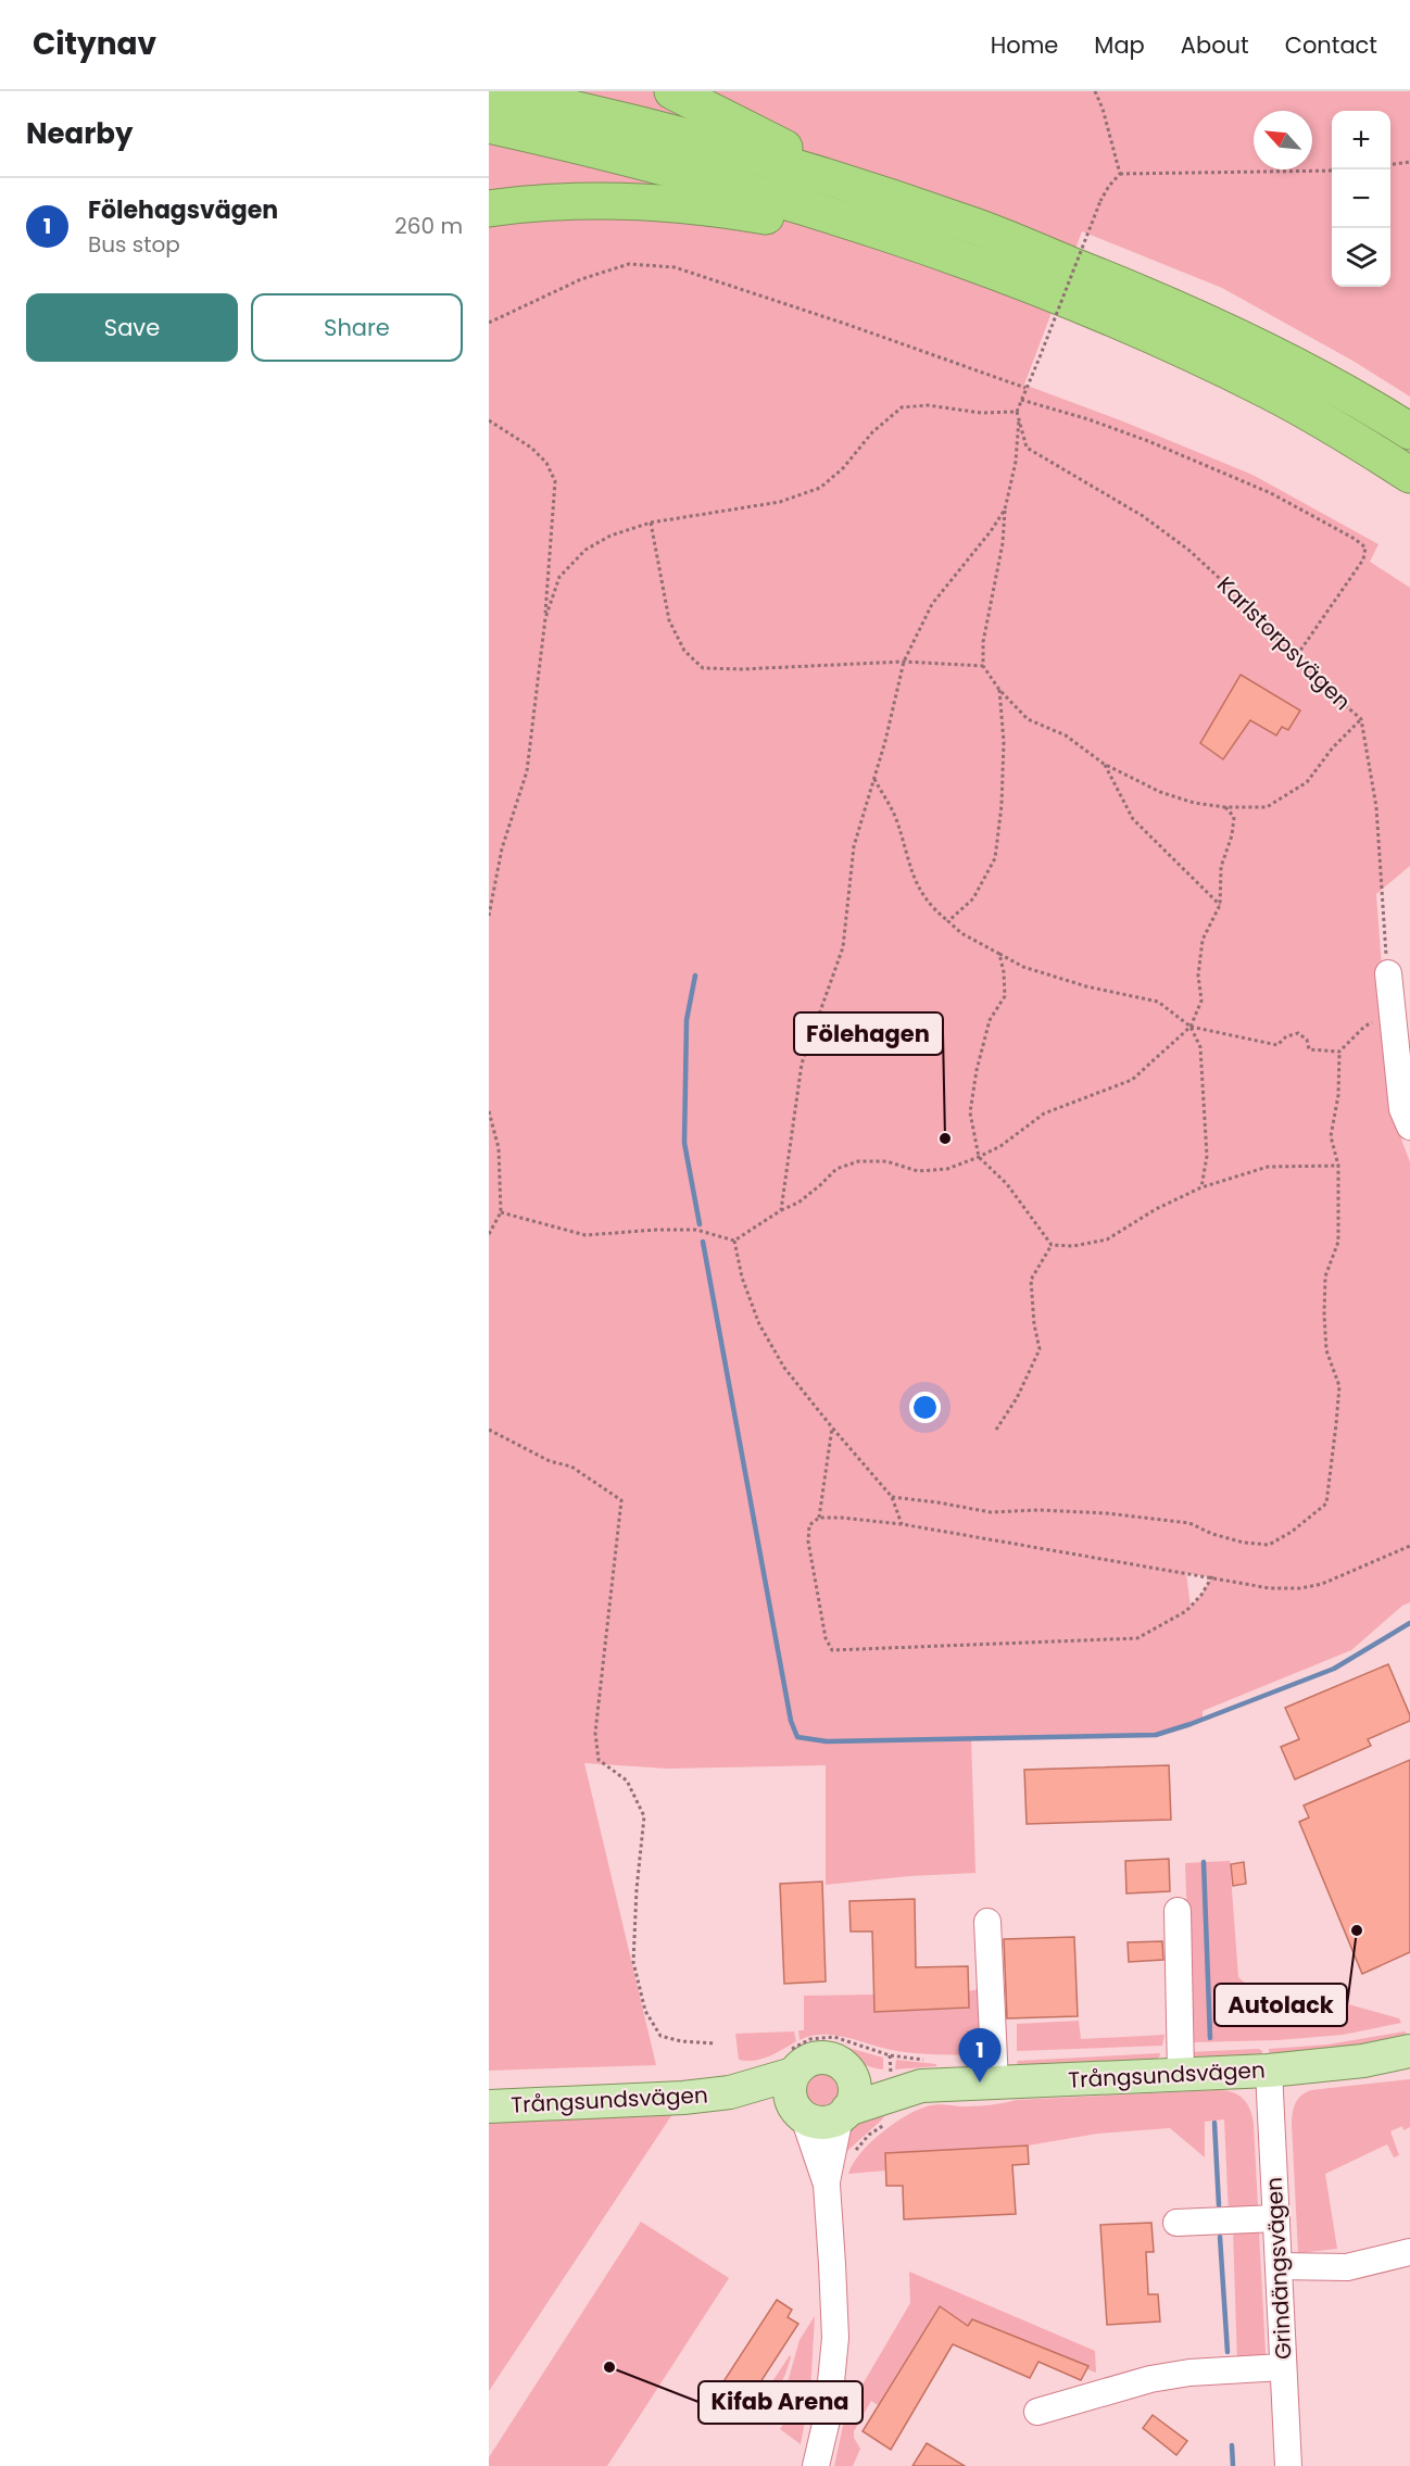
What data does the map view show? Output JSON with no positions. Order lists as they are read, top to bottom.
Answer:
{
  "streets": {
    "main road": ["Trångsundsvägen"],
    "street": ["Grindängsvägen"],
    "path": ["Karlstorpsvägen"]
  },
  "crossings": [
    ["Trångsundsvägen", "Grindängsvägen"]
  ],
  "places": ["Fölehagen", "Autolack", "Kifab Arena"],
  "north": "top left",
  "page": {
    "header": "Citynav",
    "nav": [
      "Home",
      "Map",
      "About",
      "Contact"
    ],
    "heading": "Nearby",
    "map_buttons": ["+", "−"],
    "list": [
      {
        "mark": "1",
        "name": "Fölehagsvägen",
        "note": "Bus stop",
        "value": "260 m"
      }
    ],
    "buttons": ["Save", "Share"],
    "pins": "1"
  }
}
